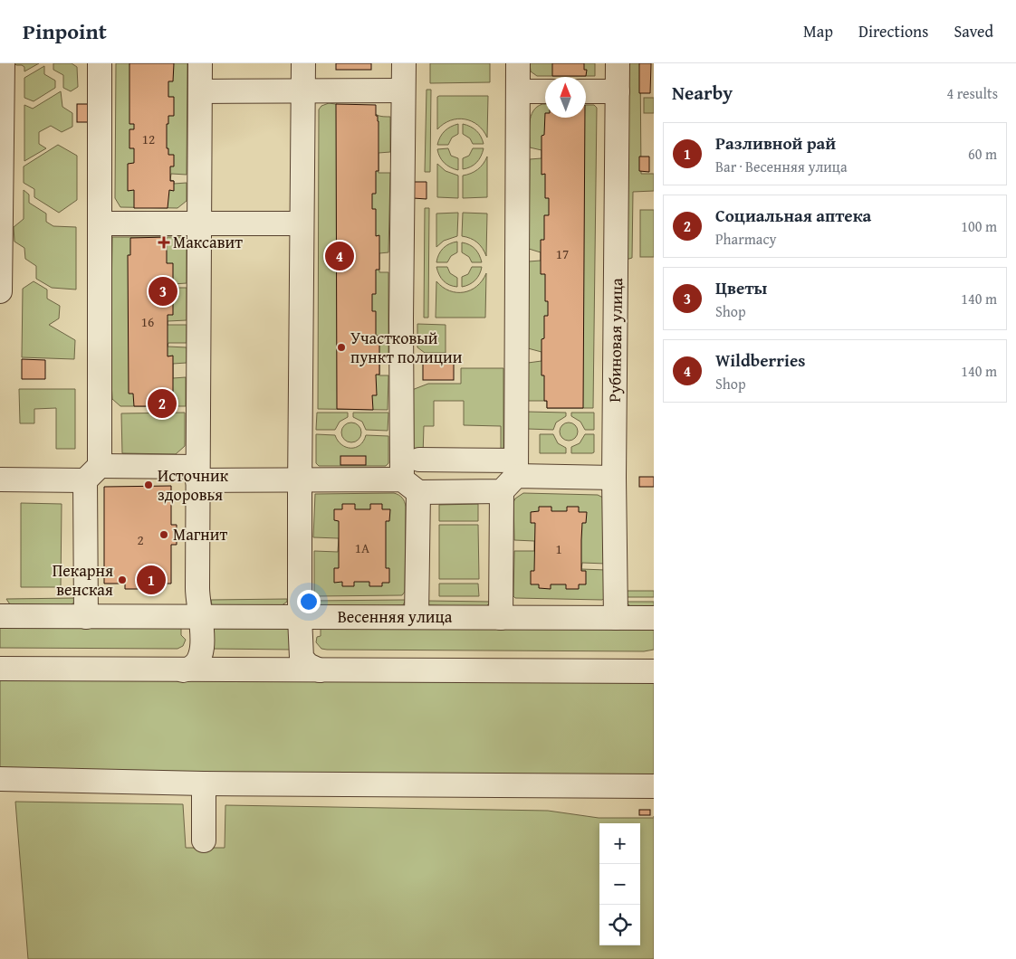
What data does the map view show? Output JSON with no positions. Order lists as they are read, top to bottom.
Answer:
{
  "streets": {
    "street": ["Рубиновая улица", "Весенняя улица"]
  },
  "crossings": [
    ["Рубиновая улица", "Весенняя улица"]
  ],
  "places": {
    "health": ["Максавит"],
    "other": [
      "Участковый пункт полиции",
      "Источник здоровья",
      "Магнит",
      "Пекарня венская"
    ]
  },
  "house_numbers": [
    "12",
    "17",
    "16",
    "2",
    "1А",
    "1"
  ],
  "north": "top",
  "page": {
    "header": "Pinpoint",
    "nav": ["Map", "Directions", "Saved"],
    "heading": ["Nearby", "4 results"],
    "list": [
      {
        "mark": "1",
        "name": "Разливной рай",
        "note": "Bar · Весенняя улица",
        "value": "60 m"
      },
      {
        "mark": "2",
        "name": "Социальная аптека",
        "note": "Pharmacy",
        "value": "100 m"
      },
      {
        "mark": "3",
        "name": "Цветы",
        "note": "Shop",
        "value": "140 m"
      },
      {
        "mark": "4",
        "name": "Wildberries",
        "note": "Shop",
        "value": "140 m"
      }
    ],
    "pins": [
      "4",
      "3",
      "2",
      "1"
    ],
    "map_buttons": ["+", "−"]
  }
}
